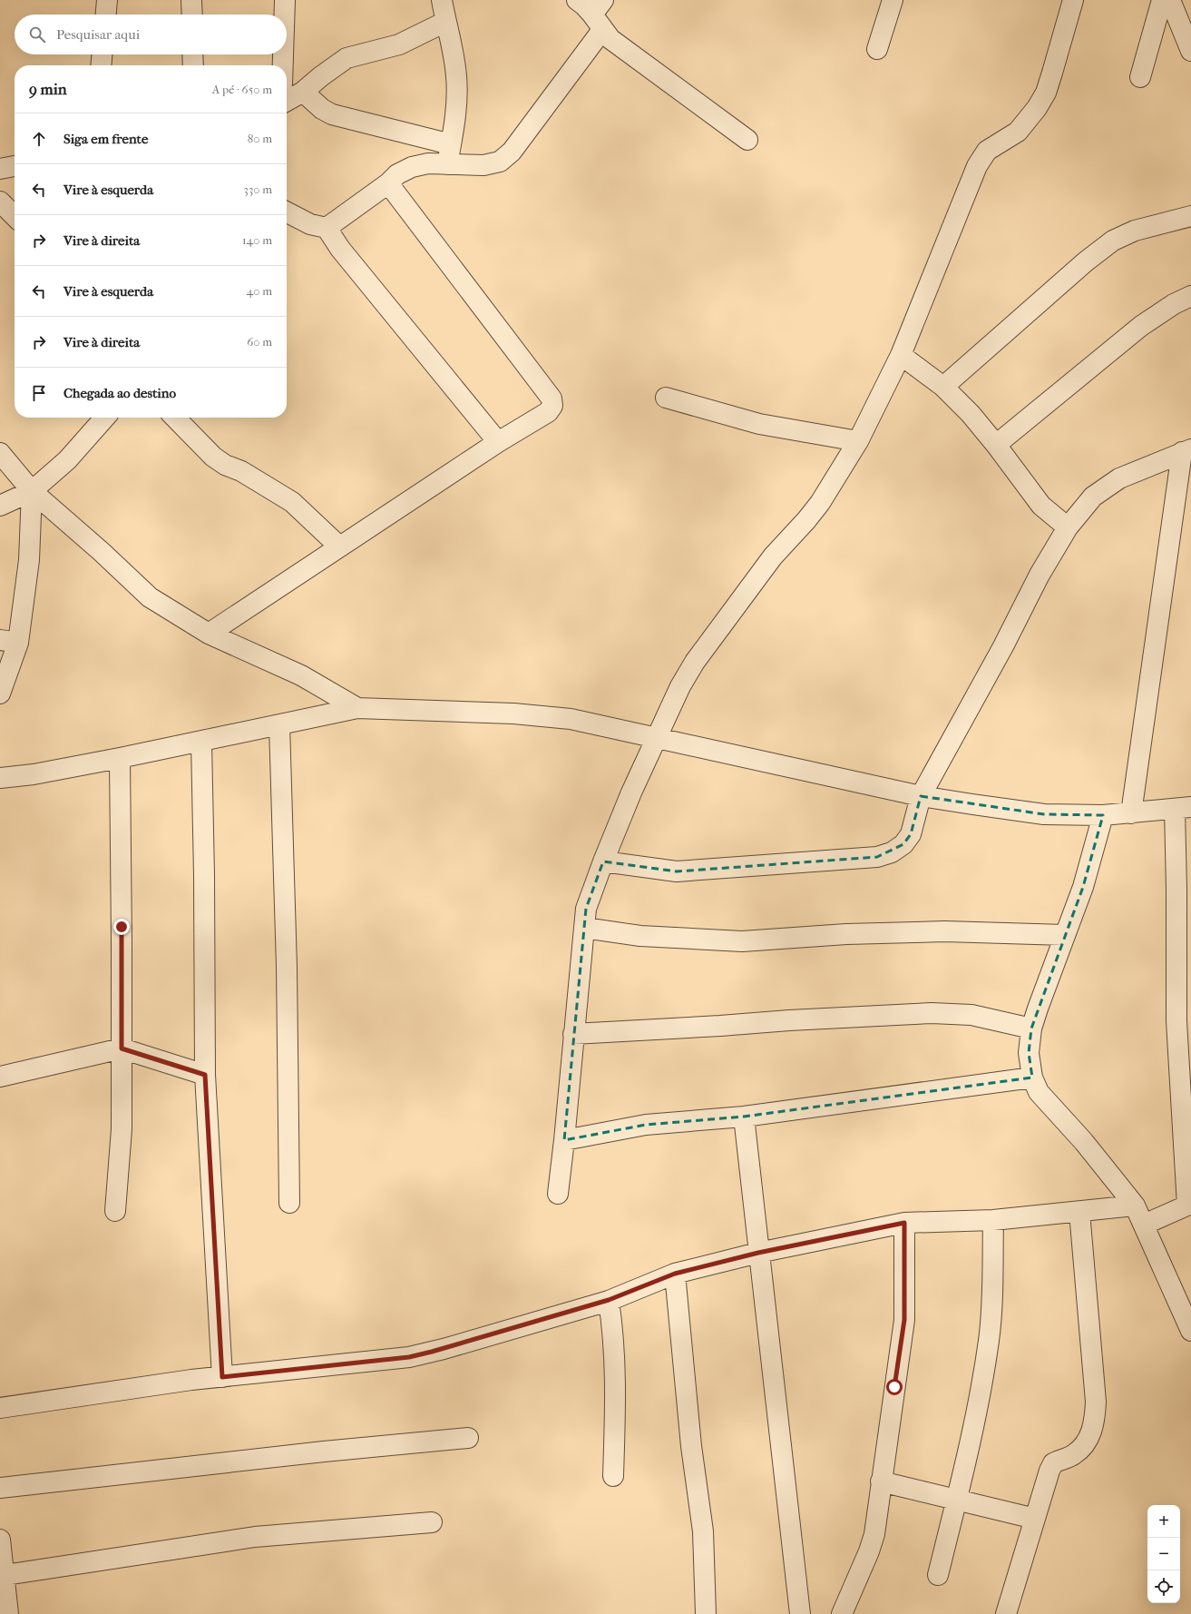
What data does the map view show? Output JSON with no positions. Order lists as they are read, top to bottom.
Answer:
{
  "page": {
    "search": "Pesquisar aqui",
    "heading": ["9 min", "A pé · 650 m"],
    "list": [
      ["Siga em frente", "80 m"],
      ["Vire à esquerda", "330 m"],
      ["Vire à direita", "140 m"],
      ["Vire à esquerda", "40 m"],
      ["Vire à direita", "60 m"],
      "Chegada ao destino"
    ],
    "map_buttons": ["+", "−"]
  }
}
